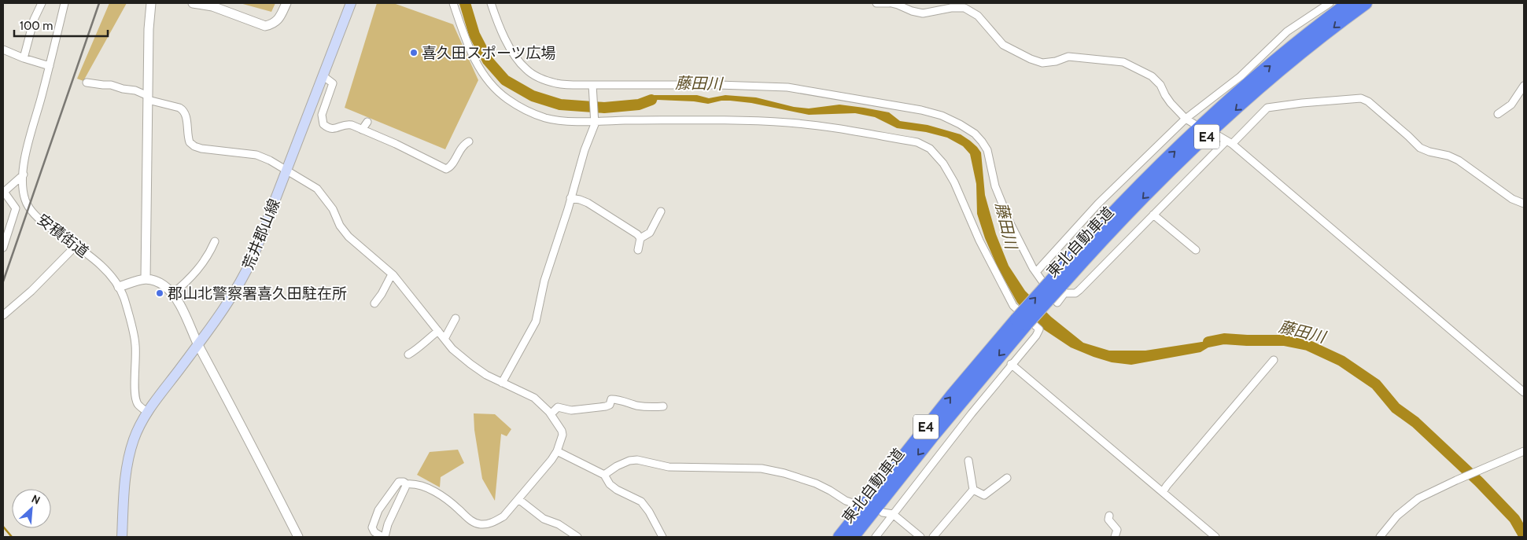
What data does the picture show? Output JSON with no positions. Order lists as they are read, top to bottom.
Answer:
{
  "streets": {
    "highway": ["E4", "東北自動車道"],
    "main road": ["荒井郡山線"],
    "street": ["安積街道"]
  },
  "crossings": [
    ["荒井郡山線", "安積街道"]
  ],
  "water": ["藤田川"],
  "places": ["喜久田スポーツ広場", "郡山北警察署喜久田駐在所"],
  "scale_bar": "100 m",
  "north": "top right"
}
